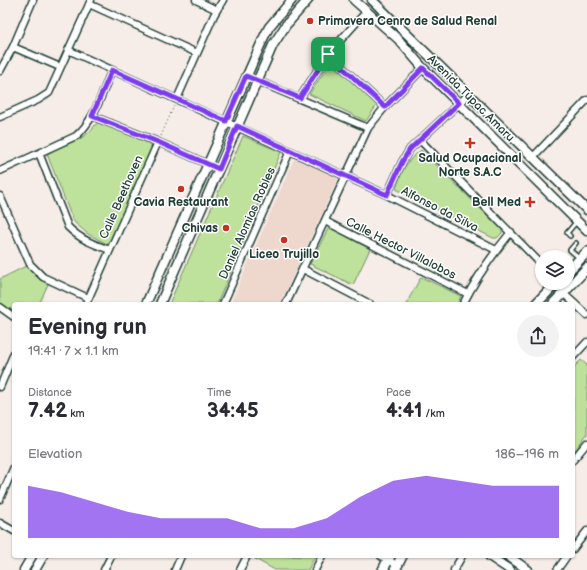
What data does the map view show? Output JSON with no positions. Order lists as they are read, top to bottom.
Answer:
{
  "streets": {
    "street": [
      "Avenida Túpac Amaru",
      "Calle Beethoven",
      "Alfonso da Silva",
      "Daniel Alomias Robles",
      "Calle Hector Villalobos"
    ]
  },
  "crossings": [
    ["Alfonso da Silva", "Daniel Alomias Robles"]
  ],
  "places": {
    "other": [
      "Primavera Cenro de Salud Renal",
      "Cavia Restaurant",
      "Chivas",
      "Liceo Trujillo"
    ],
    "health": ["Salud Ocupacional Norte S.A.C", "Bell Med"]
  },
  "page": {
    "heading": ["Evening run", "19:41 · 7 × 1.1 km"],
    "stats": [
      ["Distance", "7.42 km"],
      ["Time", "34:45"],
      ["Pace", "4:41 /km"]
    ],
    "chart": ["Elevation", "186–196 m"]
  }
}
